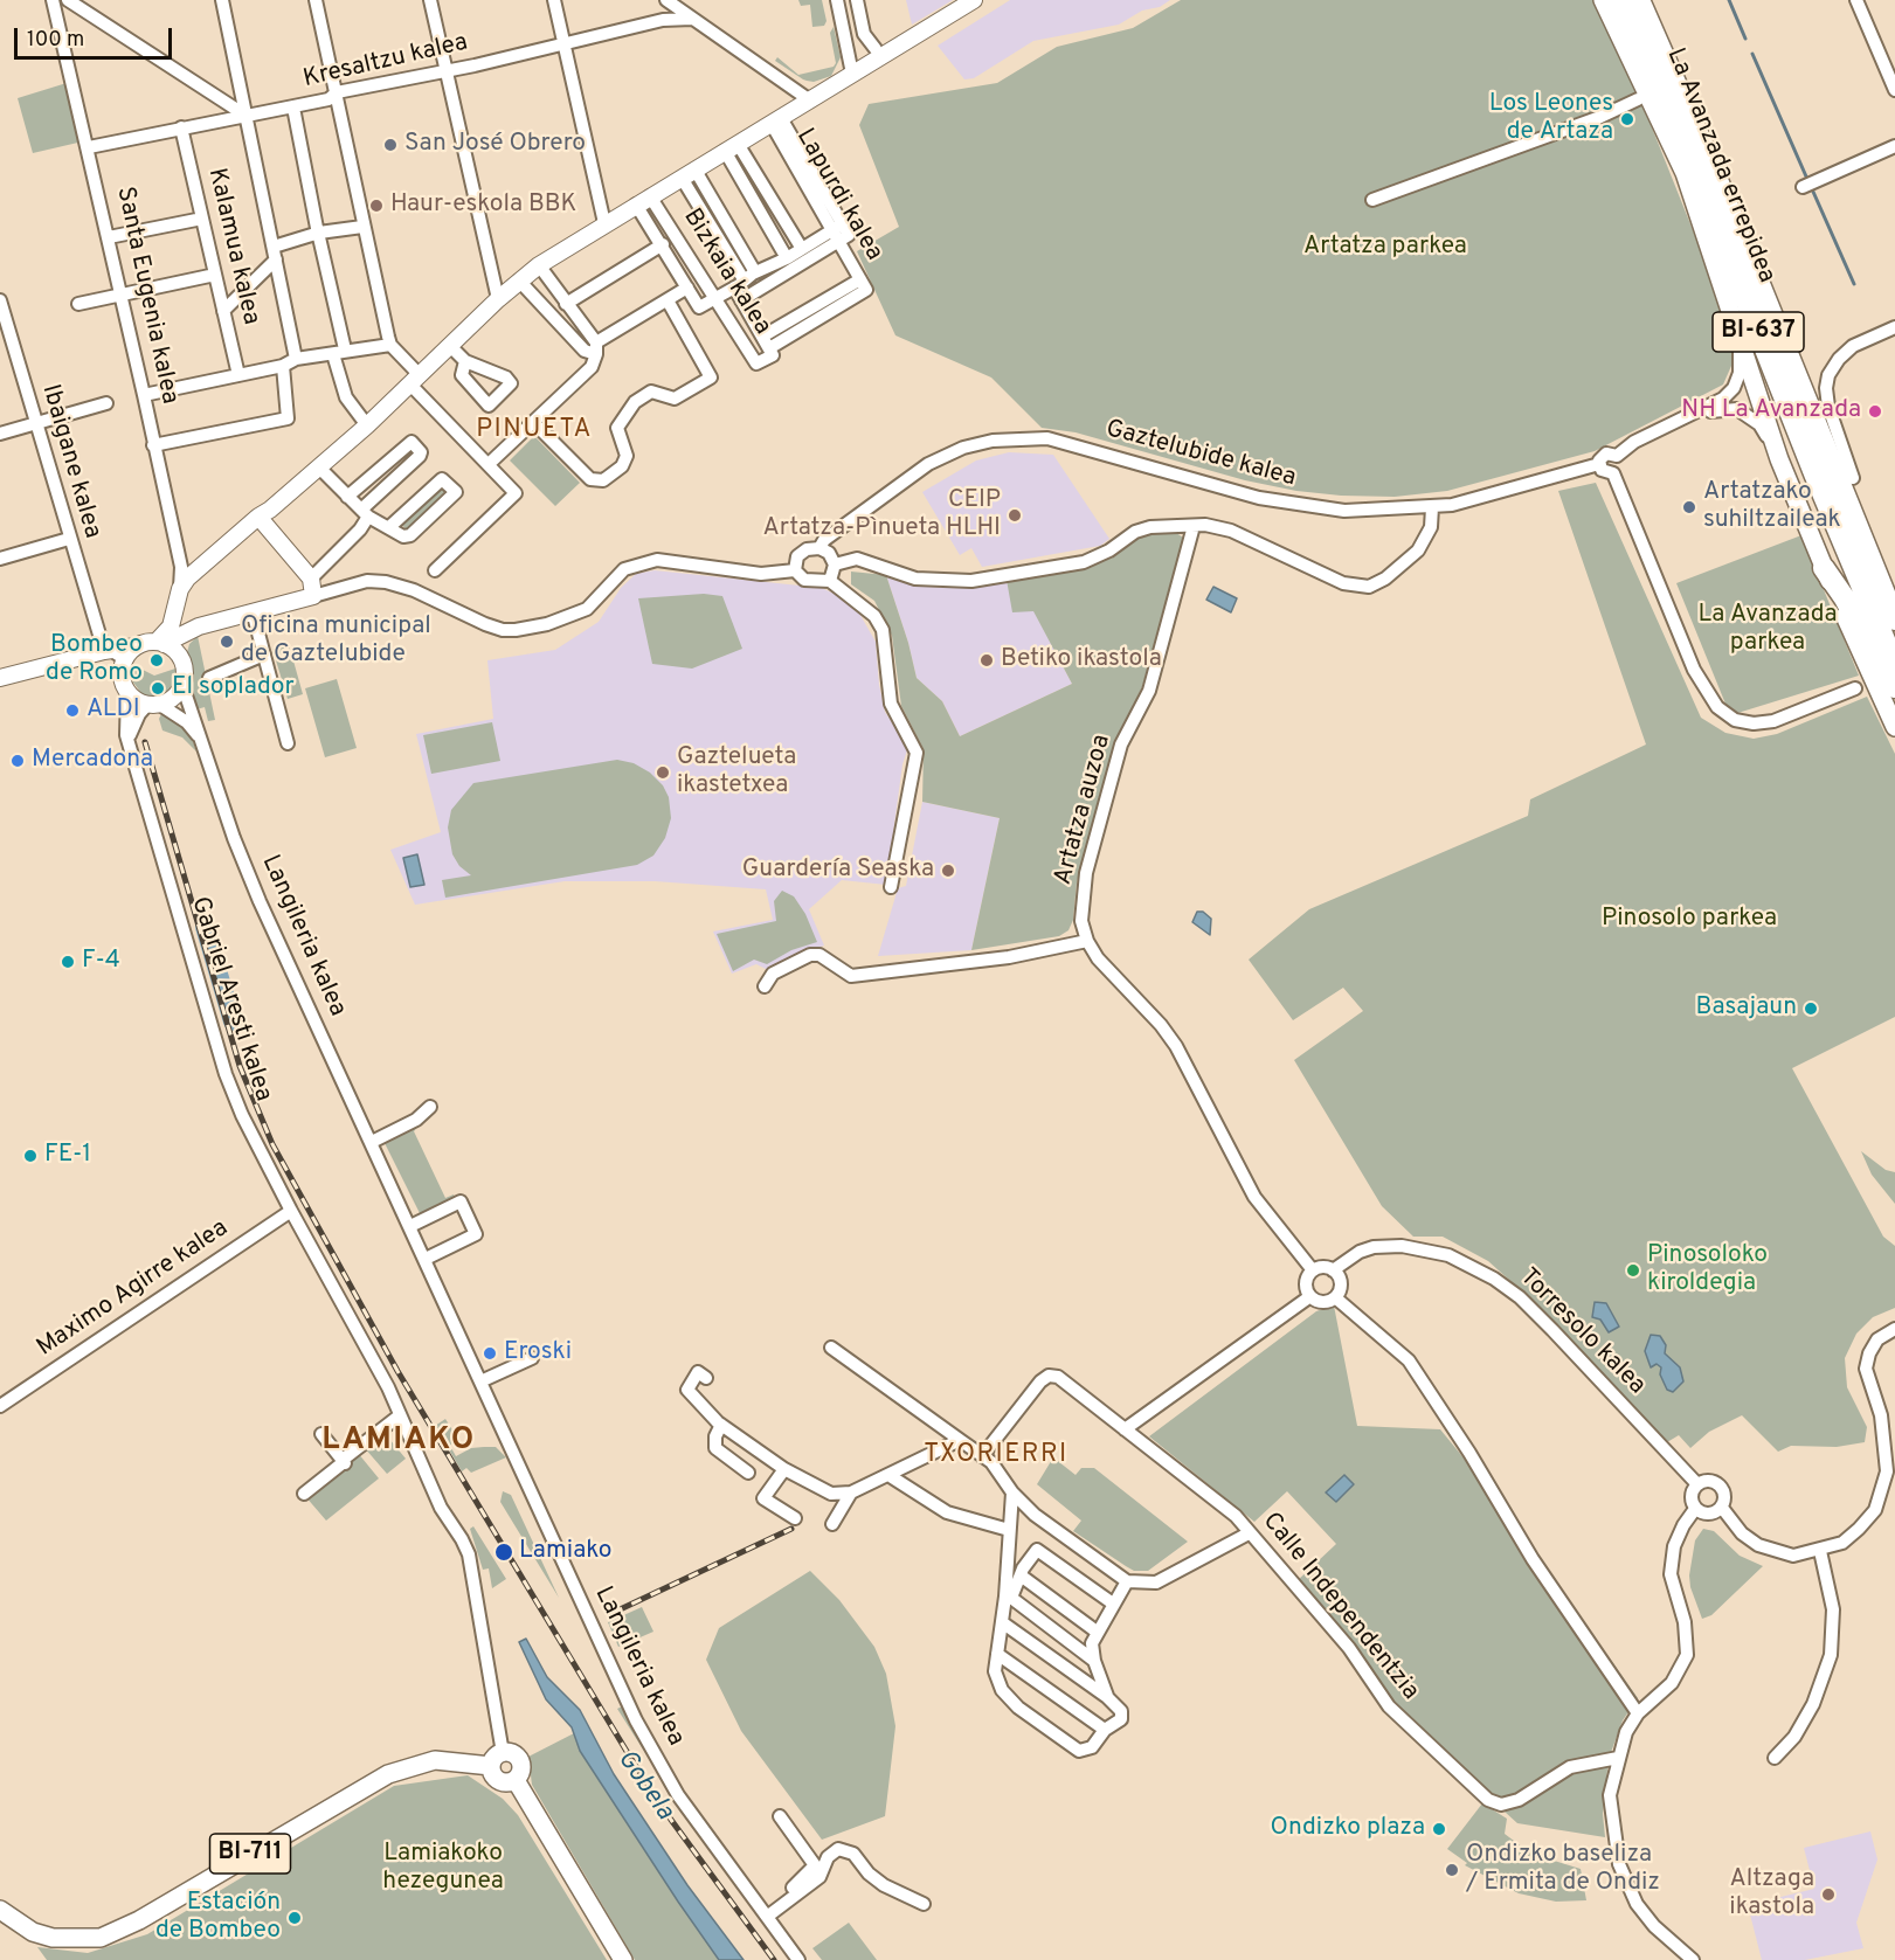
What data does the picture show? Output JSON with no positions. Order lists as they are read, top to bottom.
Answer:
{
  "streets": {
    "highway": ["La Avanzada errepidea", "BI-637"],
    "main road": ["BI-711"],
    "street": [
      "Kresaltzu kalea",
      "Lapurdi kalea",
      "Kalamua kalea",
      "Bizkaia kalea",
      "Santa Eugenia kalea",
      "Gaztelubide kalea",
      "Ibaigane kalea",
      "Artatza auzoa",
      "Langileria kalea",
      "Gabriel Aresti kalea",
      "Maximo Agirre kalea",
      "Torresolo kalea",
      "Calle Independentzia"
    ]
  },
  "crossings": [
    ["Kresaltzu kalea", "Kalamua kalea"],
    ["Kresaltzu kalea", "Santa Eugenia kalea"],
    ["Lapurdi kalea", "Bizkaia kalea"],
    ["Langileria kalea", "Gabriel Aresti kalea"],
    ["Gabriel Aresti kalea", "Maximo Agirre kalea"],
    ["Gabriel Aresti kalea", "BI-711"]
  ],
  "districts": ["PINUETA", "LAMIAKO", "TXORIERRI"],
  "water": ["Gobela"],
  "parks": [
    "Artatza parkea",
    "La Avanzada parkea",
    "Pinosolo parkea",
    "Lamiakoko hezegunea"
  ],
  "places": [
    "Los Leones de Artaza",
    "San José Obrero",
    "Haur-eskola BBK",
    "NH La Avanzada",
    "Artatzako suhiltzaileak",
    "CEIP Artatza-Pìnueta HLHI",
    "Oficina municipal de Gaztelubide",
    "Bombeo de Romo",
    "Betiko ikastola",
    "El soplador",
    "ALDI",
    "Mercadona",
    "Gaztelueta ikastetxea",
    "Guardería Seaska",
    "F-4",
    "Basajaun",
    "FE-1",
    "Pinosoloko kiroldegia",
    "Eroski",
    "Lamiako",
    "Ondizko plaza",
    "Ondizko baseliza / Ermita de Ondiz",
    "Altzaga ikastola",
    "Estación de Bombeo"
  ],
  "scale_bar": "100 m"
}
